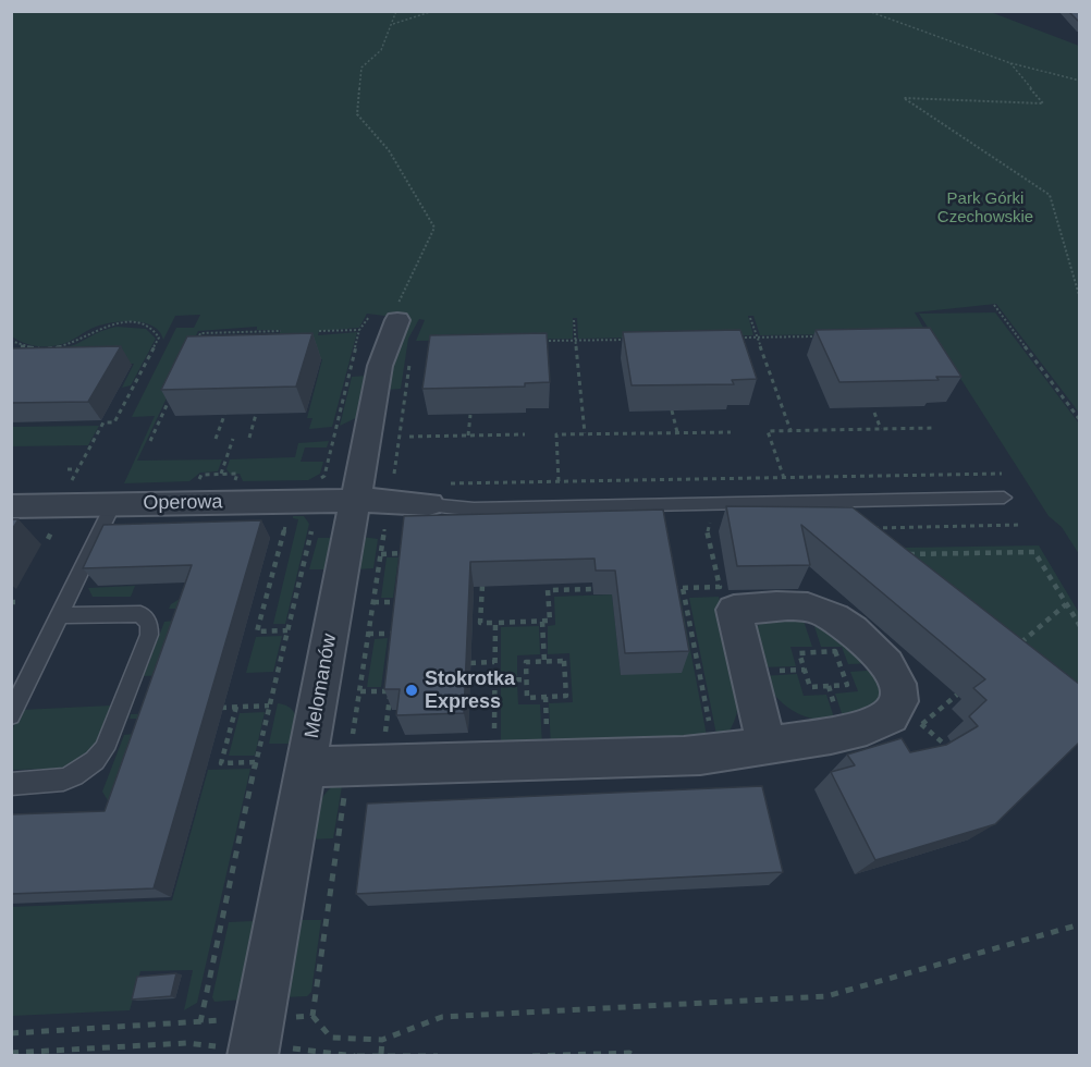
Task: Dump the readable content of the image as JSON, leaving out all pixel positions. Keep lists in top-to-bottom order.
{
  "streets": {
    "street": ["Operowa", "Melomanów"]
  },
  "crossings": [
    ["Operowa", "Melomanów"]
  ],
  "parks": ["Park Górki Czechowskie"],
  "places": ["Stokrotka Express"]
}
